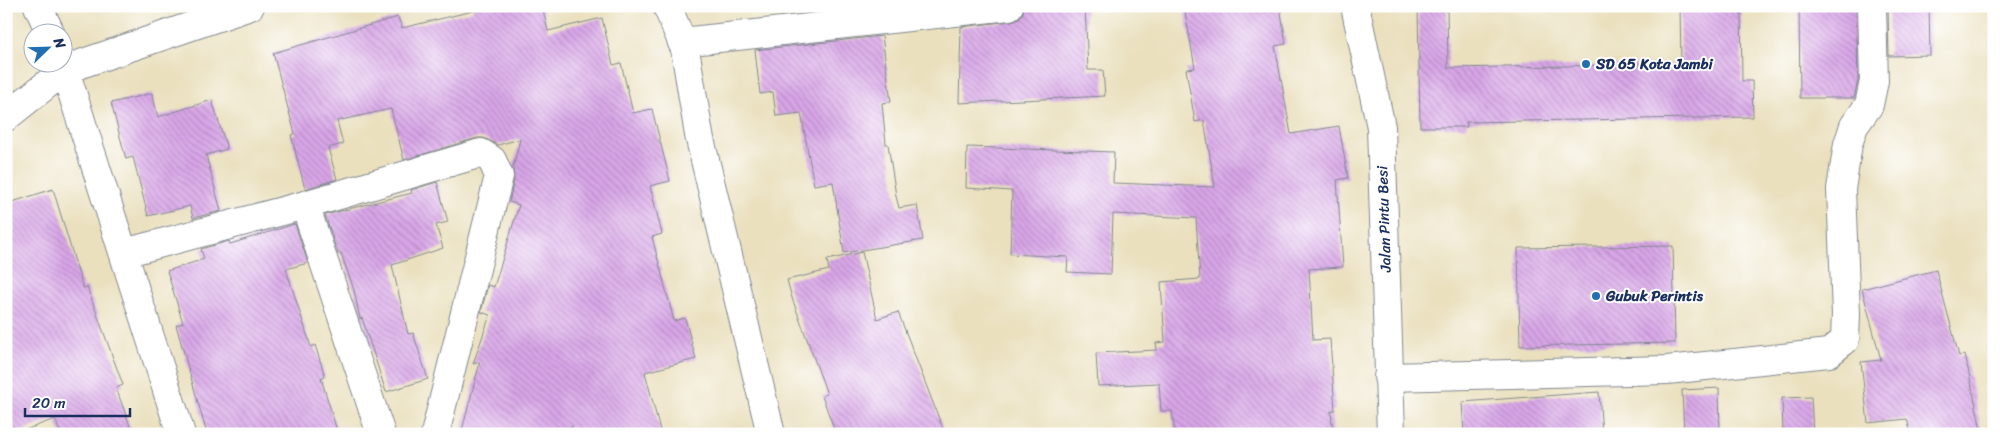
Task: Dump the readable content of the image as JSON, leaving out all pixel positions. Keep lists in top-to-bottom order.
{
  "streets": {
    "street": ["Jalan Pintu Besi"]
  },
  "places": ["SD 65 Kota Jambi", "Gubuk Perintis"],
  "scale_bar": "20 m",
  "north": "top right"
}
